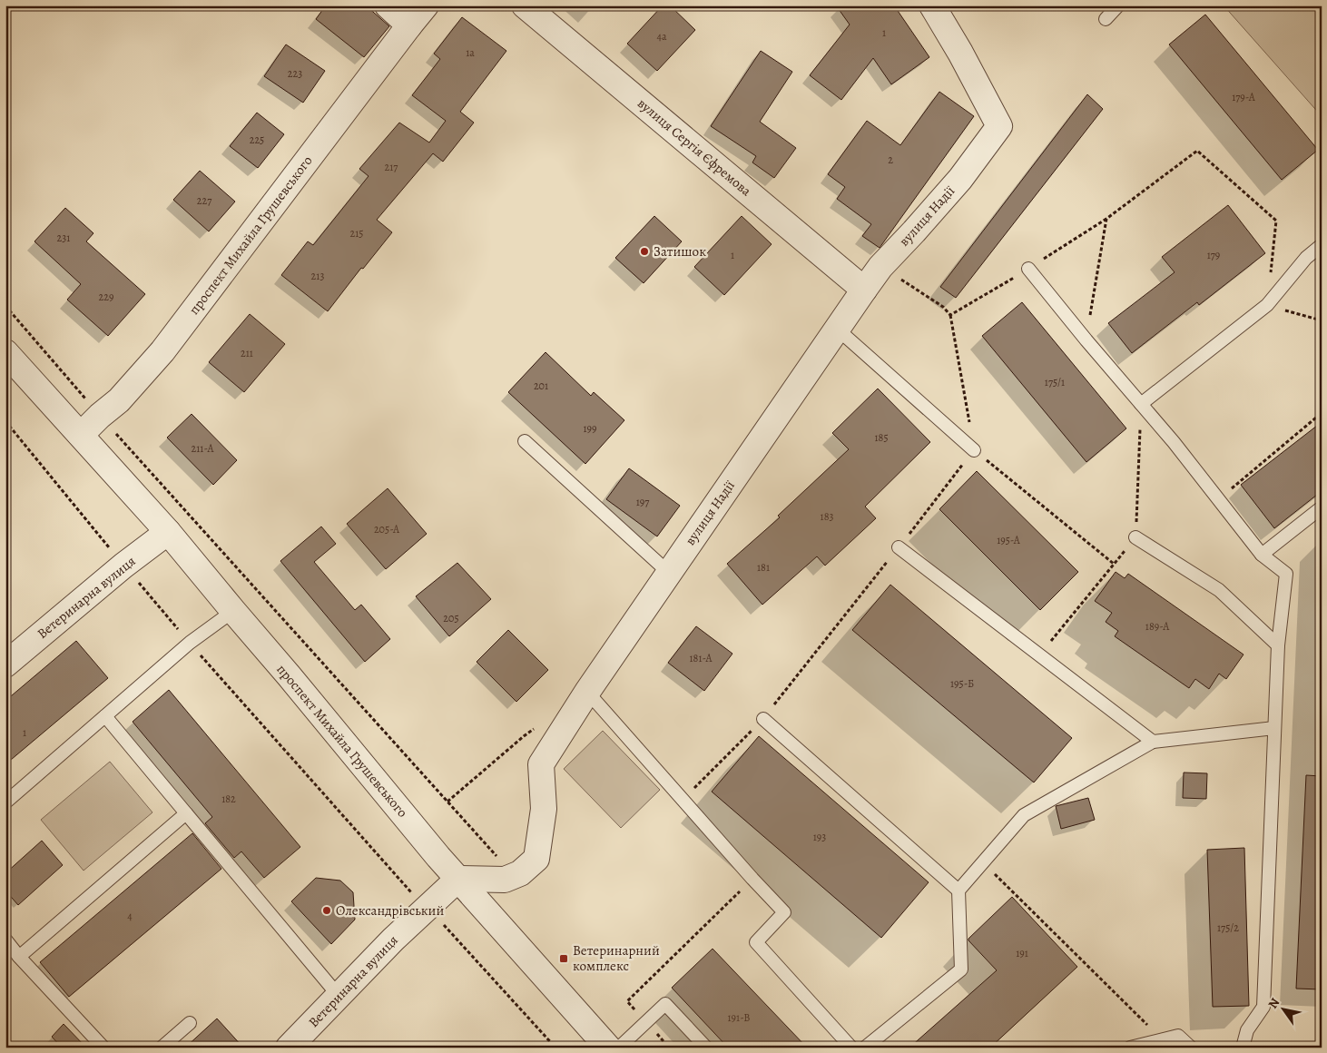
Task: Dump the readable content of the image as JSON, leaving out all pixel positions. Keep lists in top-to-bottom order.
{
  "streets": {
    "street": [
      "вулиця Сергія Єфремова",
      "вулиця Надії",
      "проспект Михайла Грушевського",
      "Ветеринарна вулиця"
    ]
  },
  "crossings": [
    ["вулиця Сергія Єфремова", "вулиця Надії"],
    ["вулиця Надії", "проспект Михайла Грушевського"],
    ["вулиця Надії", "Ветеринарна вулиця"],
    ["проспект Михайла Грушевського", "Ветеринарна вулиця"]
  ],
  "places": {
    "other": ["Затишок", "Олександрівський"],
    "transit": ["Ветеринарний комплекс"]
  },
  "house_numbers": [
    "1",
    "4а",
    "1а",
    "223",
    "179-А",
    "225",
    "2",
    "217",
    "227",
    "215",
    "231",
    "1",
    "179",
    "213",
    "229",
    "211",
    "175/1",
    "201",
    "199",
    "185",
    "211-А",
    "197",
    "183",
    "205-А",
    "195-А",
    "181",
    "205",
    "189-А",
    "181-А",
    "195-Б",
    "1",
    "182",
    "193",
    "4",
    "175/2",
    "191",
    "191-В"
  ],
  "north": "top left"
}
